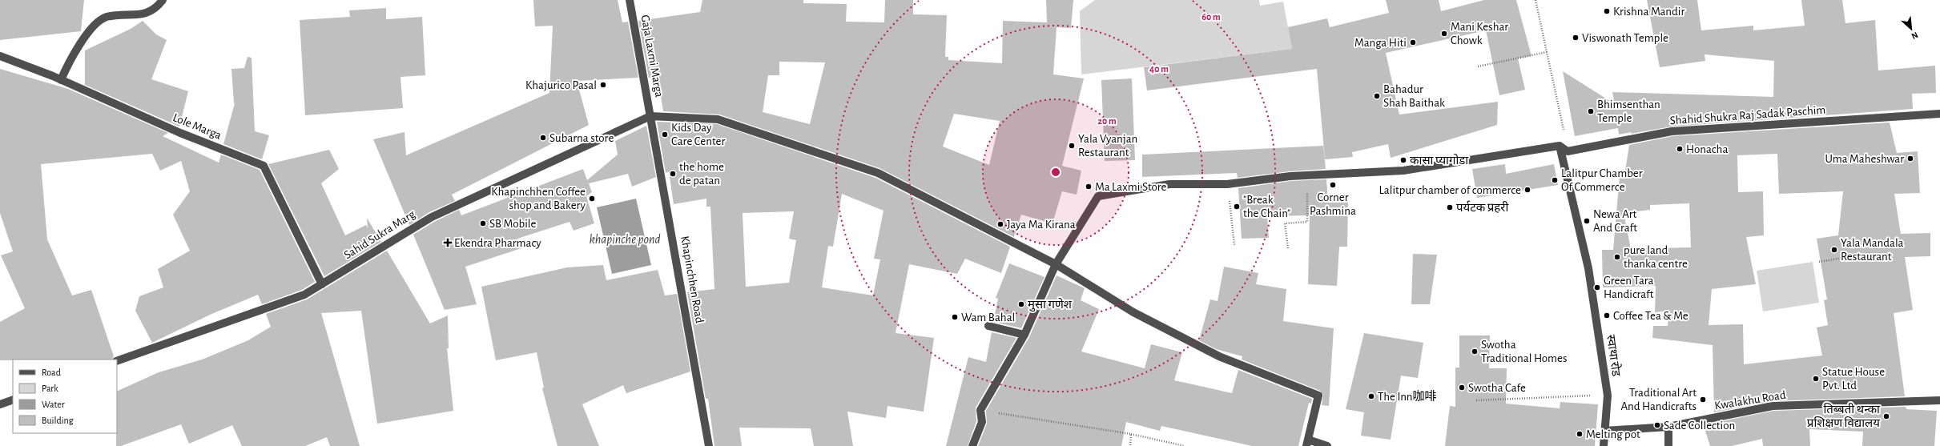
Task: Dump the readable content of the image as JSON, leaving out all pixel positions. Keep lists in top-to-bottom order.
{
  "streets": {
    "street": [
      "Gaja Laxmi Marga",
      "Shahid Shukra Raj Sadak Paschim",
      "Lole Marga",
      "Sahid Sukra Marg",
      "Khapinchhen Road",
      "स्वाथा रोड",
      "Kwalakhu Road"
    ]
  },
  "crossings": [
    ["Gaja Laxmi Marga", "Sahid Sukra Marg"],
    ["Gaja Laxmi Marga", "Khapinchhen Road"],
    ["Lole Marga", "Sahid Sukra Marg"],
    ["Sahid Sukra Marg", "Khapinchhen Road"],
    ["स्वाथा रोड", "Kwalakhu Road"]
  ],
  "water": ["khapinche pond"],
  "places": {
    "other": [
      "Krishna Mandir",
      "Mani Keshar Chowk",
      "Viswonath Temple",
      "Manga Hiti",
      "Khajurico Pasal",
      "Bahadur Shah Baithak",
      "Bhimsenthan Temple",
      "Kids Day Care Center",
      "Subarna store",
      "Yala Vyanjan Restaurant",
      "Honacha",
      "Uma Maheshwar",
      "कासा प्यागोडा",
      "the home de patan",
      "Lalitpur Chamber Of Commerce",
      "Corner Pashmina",
      "Ma Laxmi Store",
      "Lalitpur chamber of commerce",
      "Khapinchhen Coffee shop and Bakery",
      "\"Break the Chain\"",
      "पर्यटक प्रहरी",
      "Newa Art And Craft",
      "SB Mobile",
      "Jaya Ma Kirana",
      "Yala Mandala Restaurant",
      "pure land thanka centre",
      "Green Tara Handicraft",
      "मुसा गणेश",
      "Coffee Tea & Me",
      "Wam Bahal",
      "Swotha Traditional Homes",
      "Statue House Pvt. Ltd",
      "Swotha Cafe",
      "The Inn咖啡",
      "Traditional Art And Handicrafts",
      "तिब्बती थन्का प्रशिक्षण विद्यालय",
      "Sade Collection",
      "Melting pot"
    ],
    "health": ["Ekendra Pharmacy"]
  },
  "legend": [
    "Road",
    "Park",
    "Water",
    "Building"
  ],
  "north": "bottom right",
  "rings": ["60 m", "40 m", "20 m"]
}
